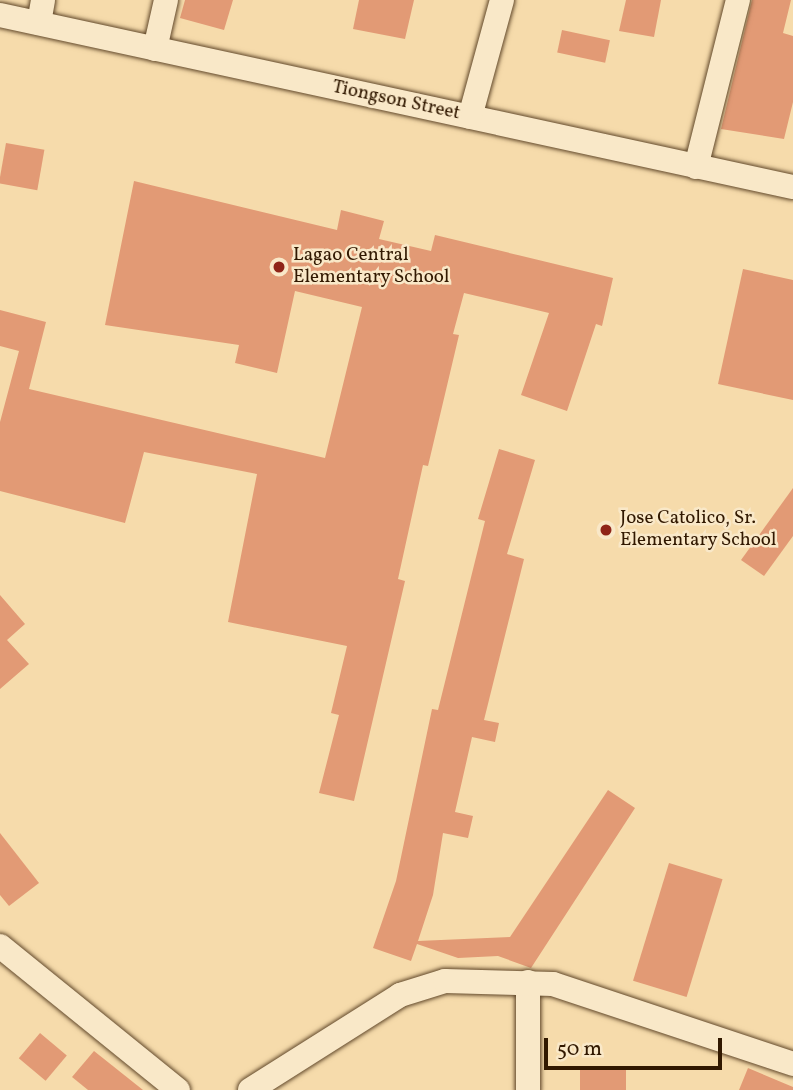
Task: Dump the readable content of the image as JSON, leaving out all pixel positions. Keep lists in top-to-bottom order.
{
  "streets": {
    "street": ["Tiongson Street"]
  },
  "places": ["Lagao Central Elementary School", "Jose Catolico, Sr. Elementary School"],
  "scale_bar": "50 m"
}
